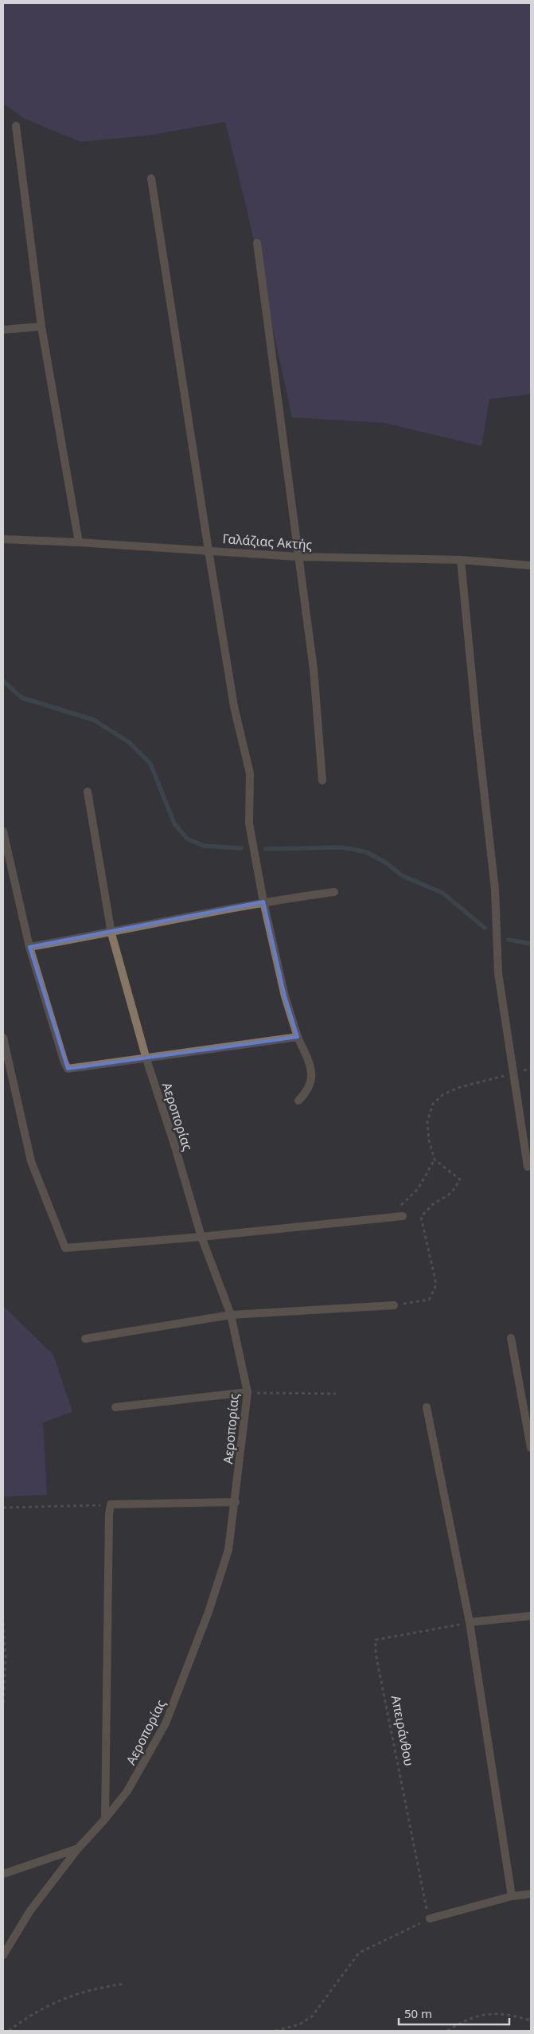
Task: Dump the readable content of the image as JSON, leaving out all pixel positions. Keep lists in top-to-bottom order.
{
  "streets": {
    "street": ["Γαλάζιας Ακτής", "Αεροπορίας"],
    "path": ["Απειράνθου"]
  },
  "scale_bar": "50 m"
}
